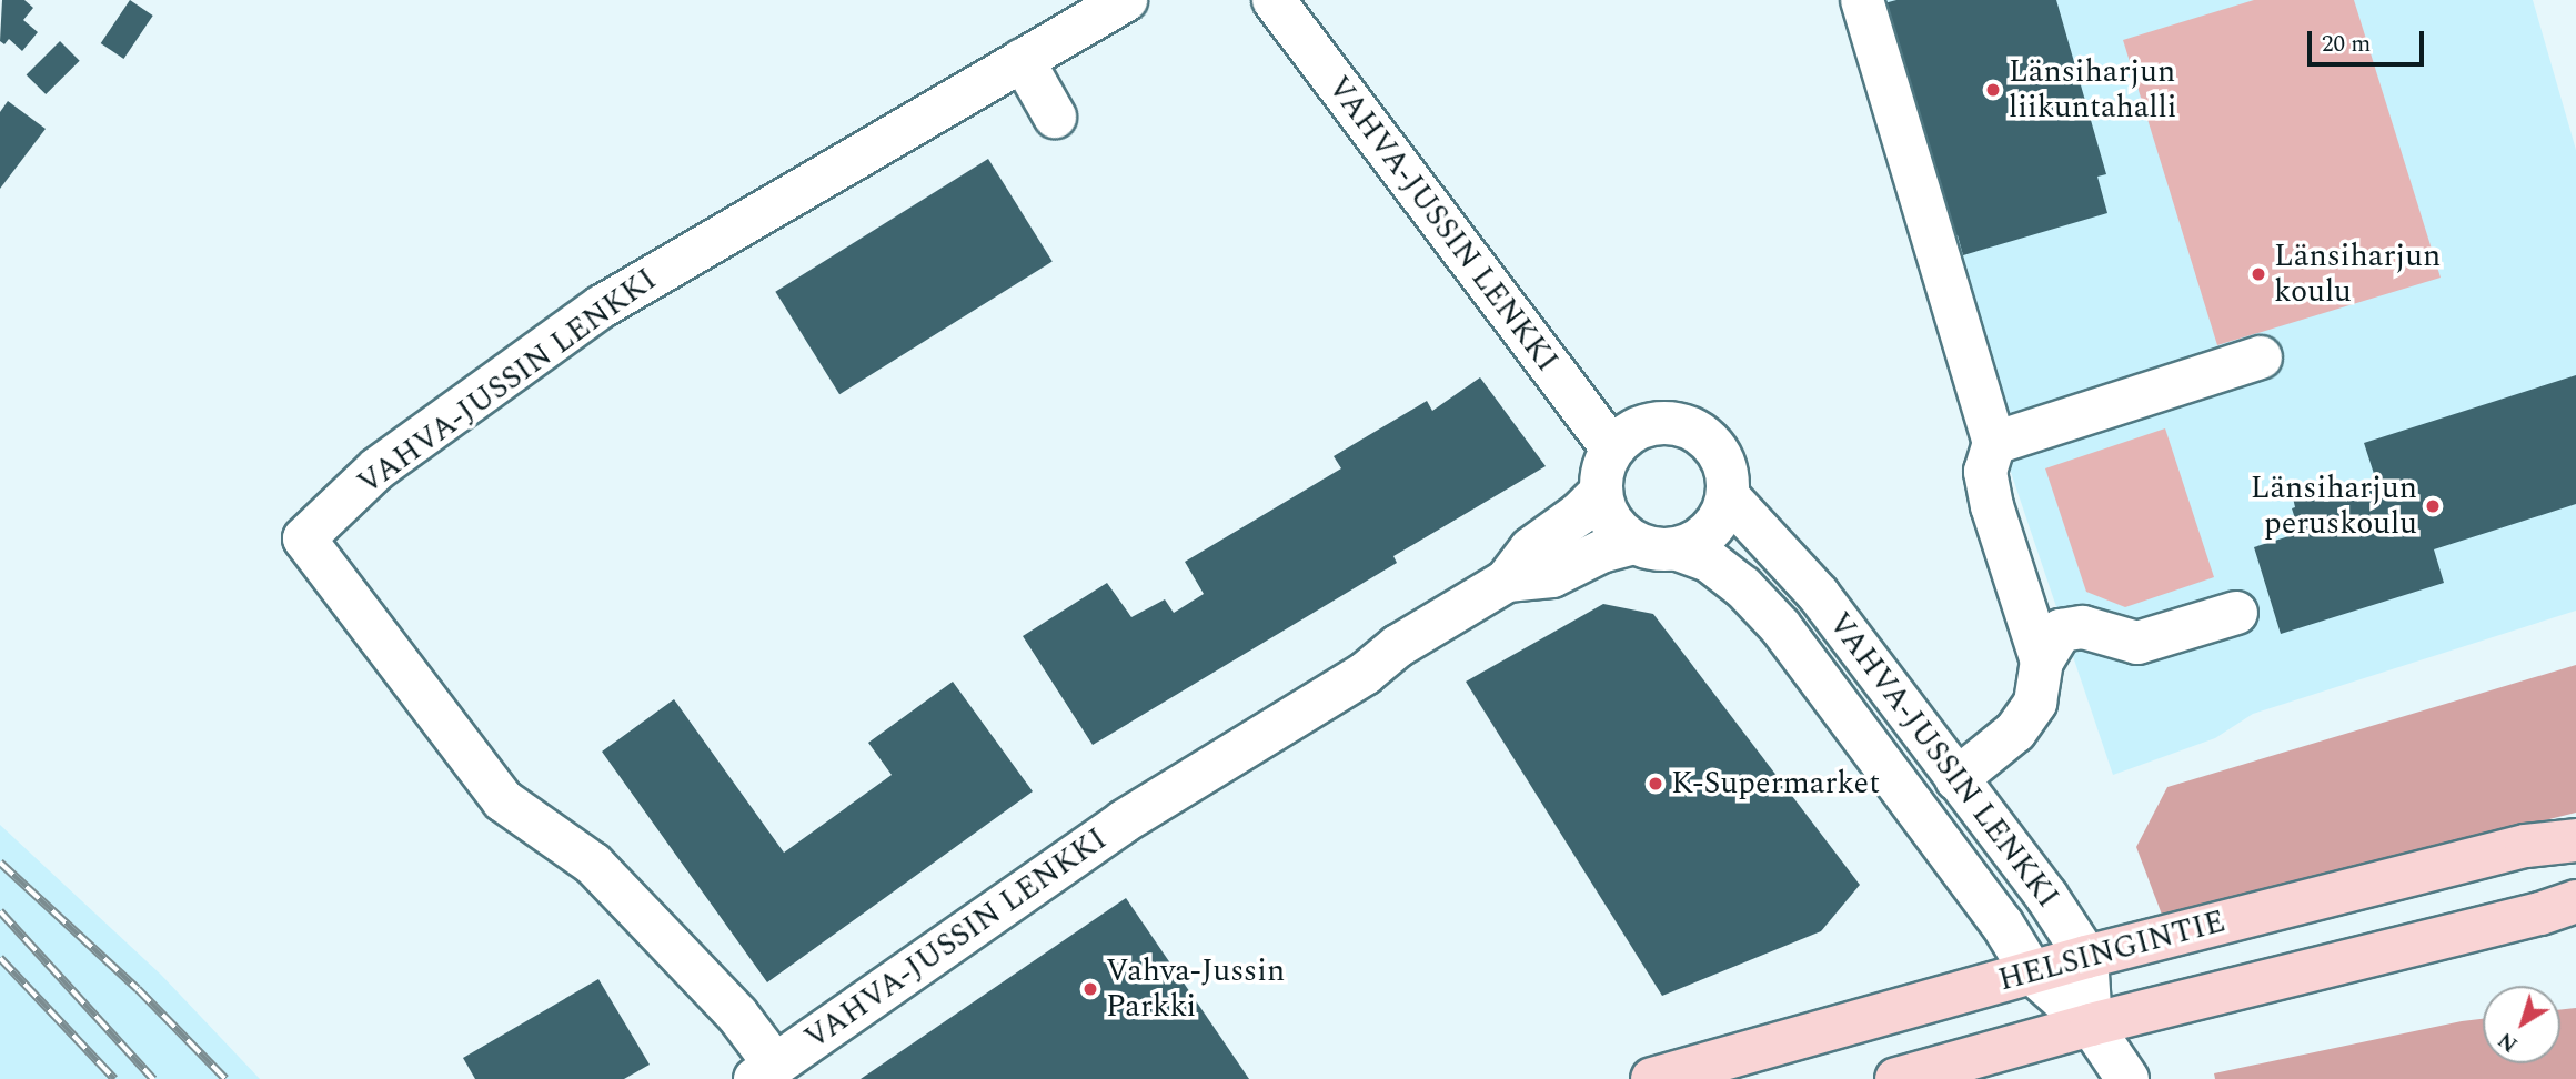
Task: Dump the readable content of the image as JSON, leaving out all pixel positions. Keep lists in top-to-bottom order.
{
  "streets": {
    "main road": ["HELSINGINTIE"],
    "street": ["VAHVA-JUSSIN LENKKI"]
  },
  "crossings": [
    ["VAHVA-JUSSIN LENKKI", "HELSINGINTIE"]
  ],
  "places": [
    "Länsiharjun liikuntahalli",
    "Länsiharjun koulu",
    "Länsiharjun peruskoulu",
    "K-Supermarket",
    "Vahva-Jussin Parkki"
  ],
  "scale_bar": "20 m",
  "north": "bottom left"
}
